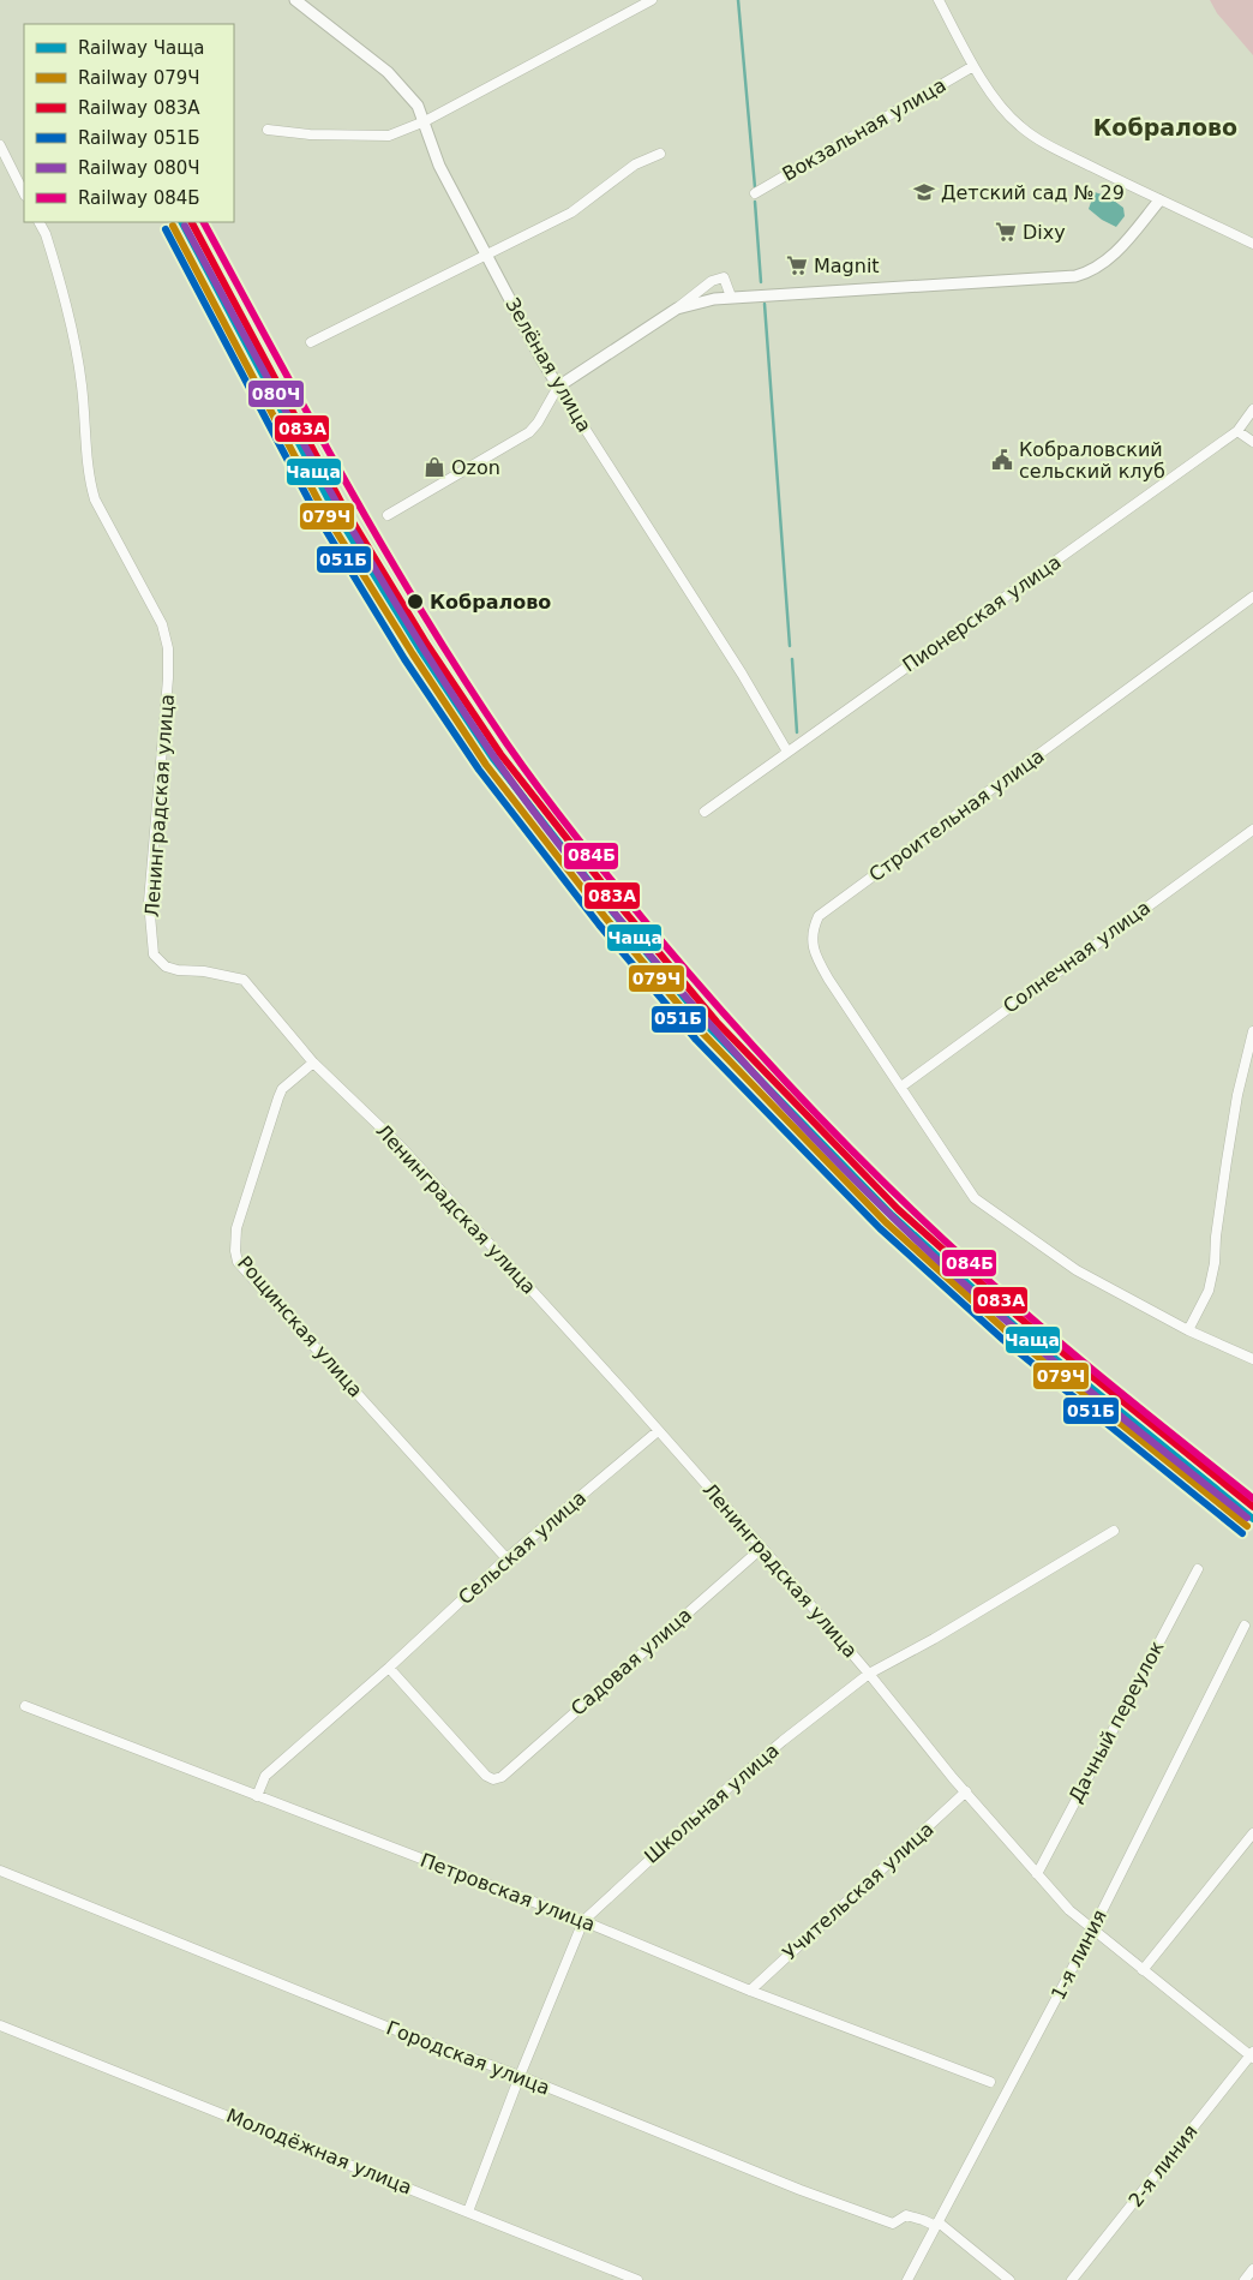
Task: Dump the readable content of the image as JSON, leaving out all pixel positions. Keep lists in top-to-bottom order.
{
  "streets": {
    "street": [
      "Вокзальная улица",
      "Зелёная улица",
      "Пионерская улица",
      "Ленинградская улица",
      "Строительная улица",
      "Солнечная улица",
      "Рощинская улица",
      "Сельская улица",
      "Садовая улица",
      "Дачный переулок",
      "Школьная улица",
      "Учительская улица",
      "Петровская улица",
      "1-я линия",
      "Городская улица",
      "Молодёжная улица",
      "2-я линия"
    ]
  },
  "crossings": [
    ["Зелёная улица", "Пионерская улица"],
    ["Ленинградская улица", "Рощинская улица"],
    ["Ленинградская улица", "Сельская улица"],
    ["Ленинградская улица", "Садовая улица"],
    ["Ленинградская улица", "Дачный переулок"],
    ["Ленинградская улица", "Школьная улица"],
    ["Ленинградская улица", "Учительская улица"],
    ["Ленинградская улица", "1-я линия"],
    ["Ленинградская улица", "2-я линия"],
    ["Строительная улица", "Солнечная улица"],
    ["Рощинская улица", "Сельская улица"],
    ["Сельская улица", "Садовая улица"],
    ["Сельская улица", "Петровская улица"],
    ["Школьная улица", "Петровская улица"],
    ["Школьная улица", "Городская улица"],
    ["Школьная улица", "Молодёжная улица"],
    ["Учительская улица", "Петровская улица"],
    ["1-я линия", "Городская улица"]
  ],
  "districts": ["Кобралово"],
  "places": {
    "school or university": ["Детский сад № 29"],
    "supermarket": ["Dixy", "Magnit"],
    "public building": ["Кобраловский сельский клуб"],
    "shop": ["Ozon"],
    "other": ["Кобралово"]
  },
  "lines": [
    "rail line Чаща",
    "rail line 083А",
    "rail line 084Б",
    "rail line 079Ч",
    "rail line 080Ч",
    "rail line 051Б"
  ],
  "legend": [
    "Railway Чаща",
    "Railway 079Ч",
    "Railway 083А",
    "Railway 051Б",
    "Railway 080Ч",
    "Railway 084Б"
  ]
}
